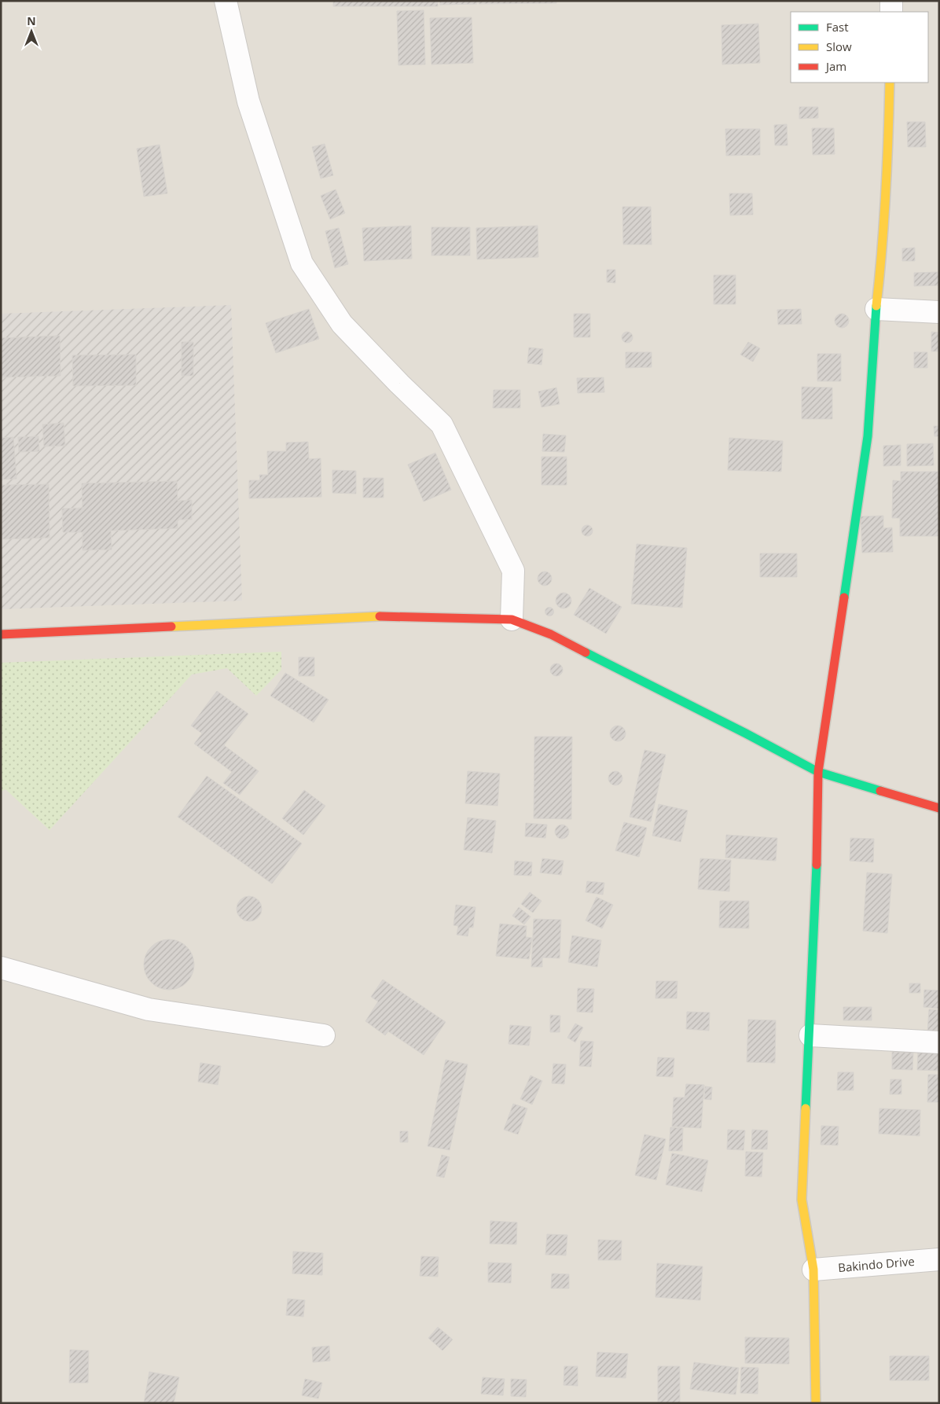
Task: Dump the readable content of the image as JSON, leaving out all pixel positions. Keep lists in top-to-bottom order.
{
  "streets": {
    "street": ["Bakindo Drive"]
  },
  "legend": ["Fast", "Slow", "Jam"],
  "north": "top"
}
